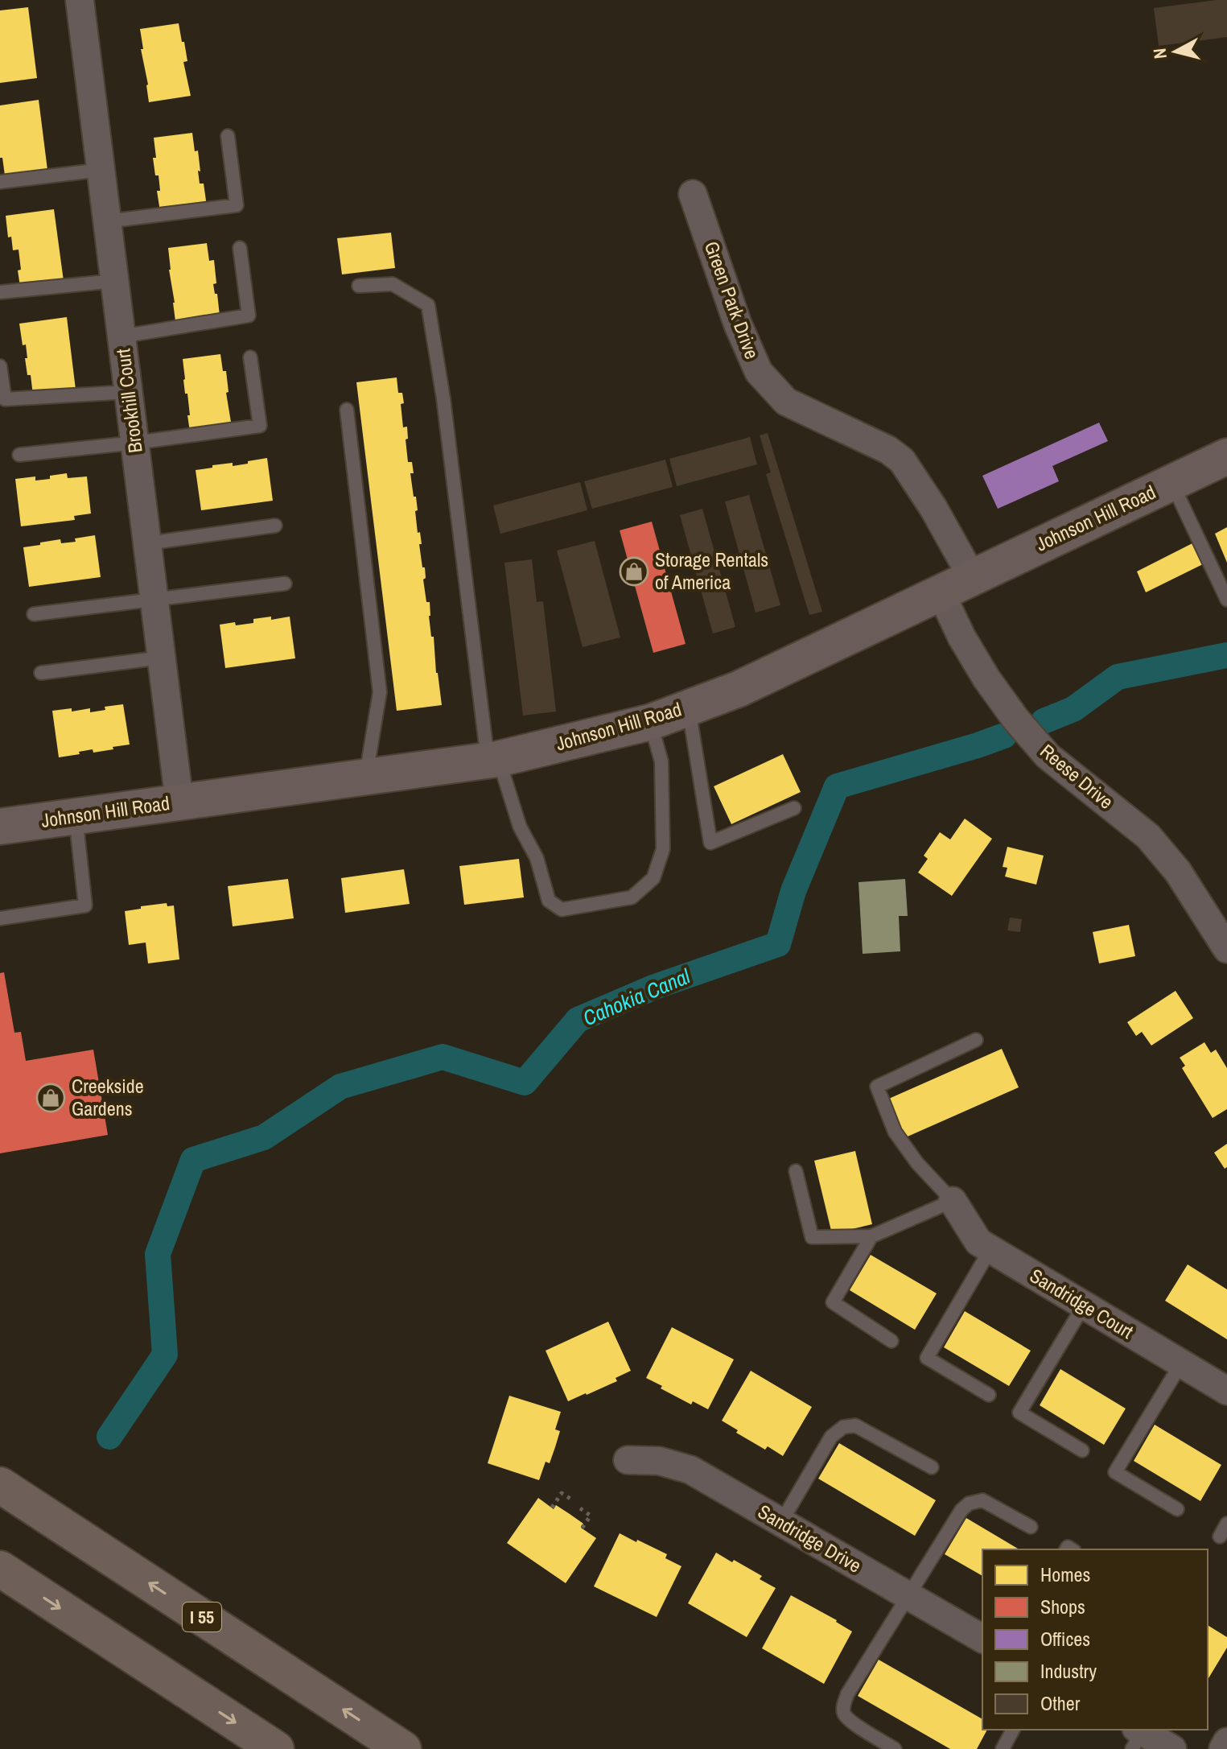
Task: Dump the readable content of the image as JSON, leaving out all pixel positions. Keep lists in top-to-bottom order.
{
  "streets": {
    "highway": ["I 55"],
    "street": [
      "Green Park Drive",
      "Brookhill Court",
      "Johnson Hill Road",
      "Reese Drive",
      "Sandridge Court",
      "Sandridge Drive"
    ]
  },
  "crossings": [
    ["Green Park Drive", "Johnson Hill Road"],
    ["Brookhill Court", "Johnson Hill Road"],
    ["Johnson Hill Road", "Reese Drive"]
  ],
  "water": ["Cahokia Canal"],
  "places": {
    "shop": ["Storage Rentals of America", "Creekside Gardens"]
  },
  "legend": [
    "Homes",
    "Shops",
    "Offices",
    "Industry",
    "Other"
  ],
  "north": "left"
}
